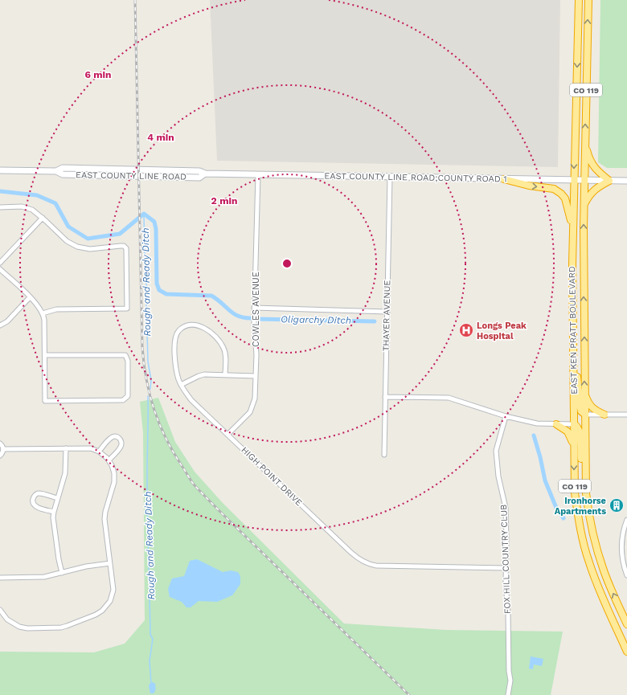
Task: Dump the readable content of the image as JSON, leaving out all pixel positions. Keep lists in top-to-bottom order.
{
  "streets": {
    "highway": ["CO 119", "EAST KEN PRATT BOULEVARD"],
    "main road": ["EAST COUNTY LINE ROAD;COUNTY ROAD 1"],
    "street": [
      "COWLES AVENUE",
      "THAYER AVENUE",
      "HIGH POINT DRIVE",
      "FOX HILL COUNTRY CLUB"
    ]
  },
  "crossings": [
    ["EAST COUNTY LINE ROAD;COUNTY ROAD 1", "COWLES AVENUE"],
    ["EAST COUNTY LINE ROAD;COUNTY ROAD 1", "THAYER AVENUE"],
    ["EAST COUNTY LINE ROAD;COUNTY ROAD 1", "EAST KEN PRATT BOULEVARD"],
    ["COWLES AVENUE", "HIGH POINT DRIVE"],
    ["HIGH POINT DRIVE", "FOX HILL COUNTRY CLUB"]
  ],
  "water": ["Rough and Ready Ditch", "Oligarchy Ditch"],
  "places": {
    "hospital": ["Longs Peak Hospital"],
    "building": ["Ironhorse Apartments"]
  },
  "rings": ["6 min", "4 min", "2 min"]
}
